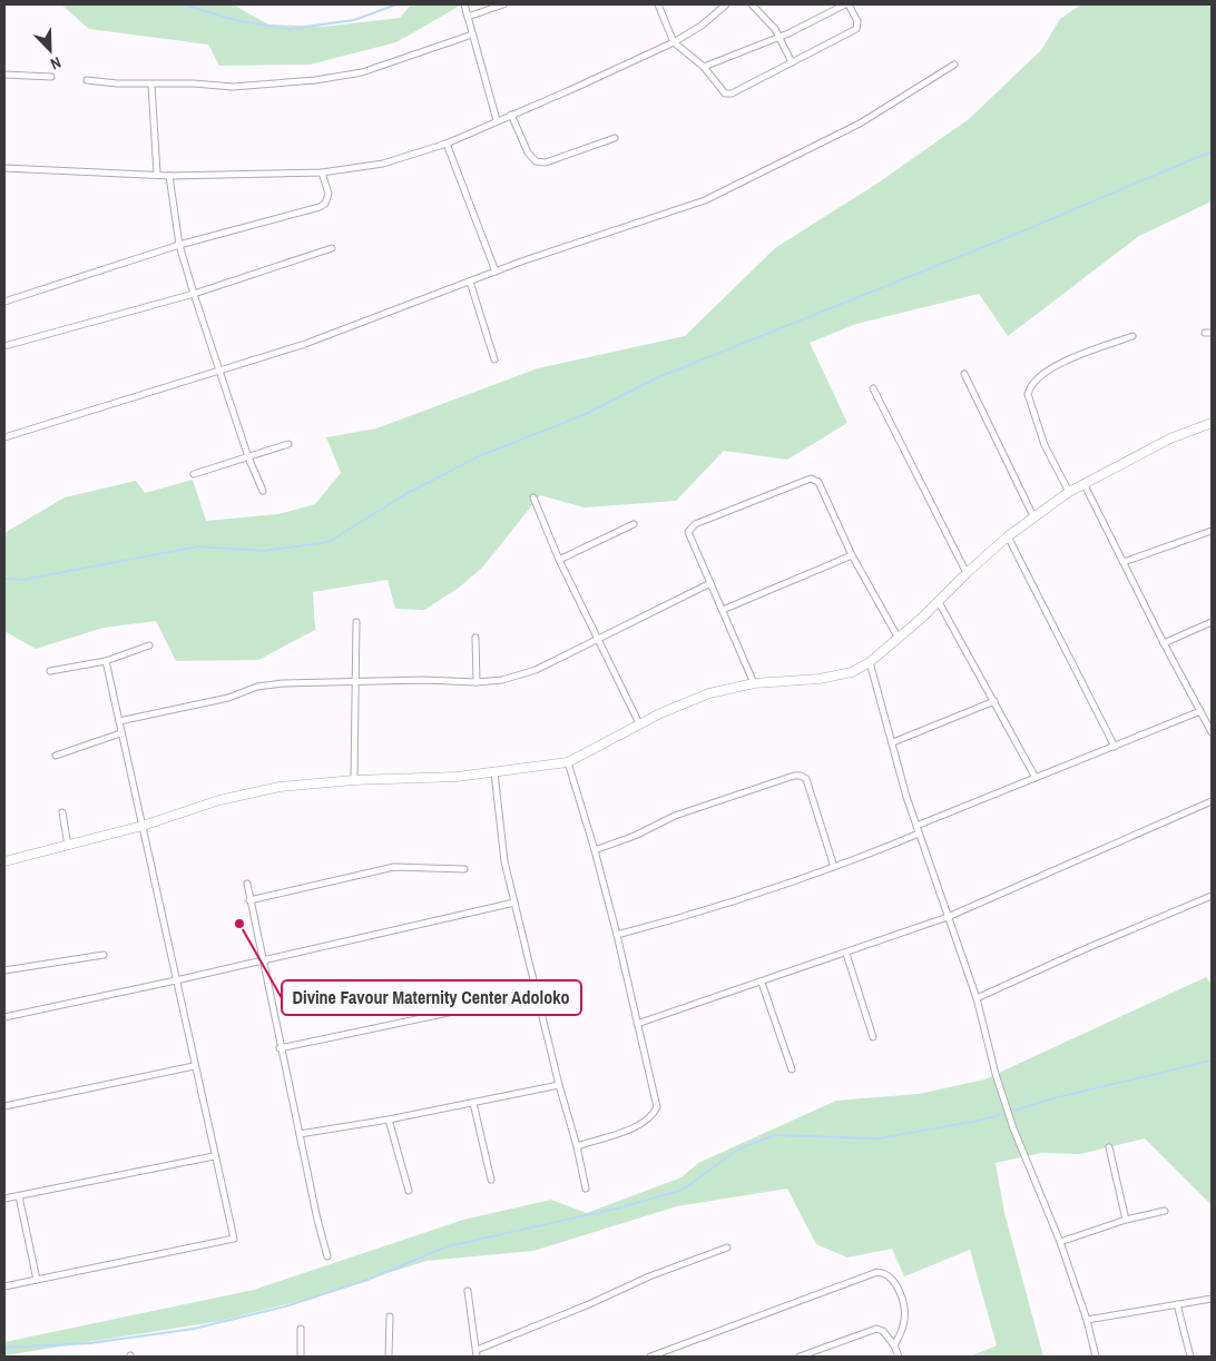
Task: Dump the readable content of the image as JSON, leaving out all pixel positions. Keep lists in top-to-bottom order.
{
  "places": ["Divine Favour Maternity Center Adoloko"],
  "north": "bottom right"
}
